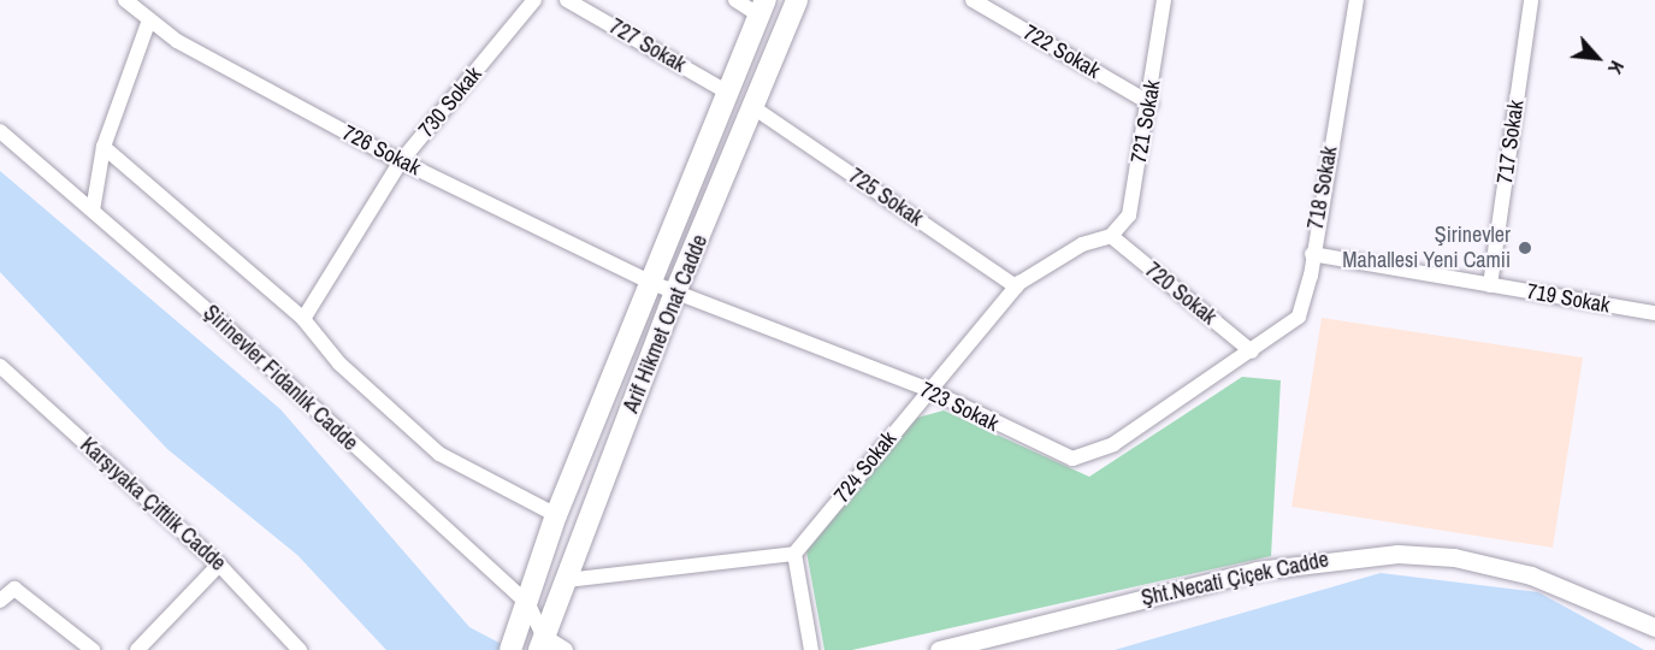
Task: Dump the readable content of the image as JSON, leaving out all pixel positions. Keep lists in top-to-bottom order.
{
  "streets": {
    "main road": ["Arif Hikmet Onat Cadde"],
    "street": [
      "727 Sokak",
      "722 Sokak",
      "730 Sokak",
      "721 Sokak",
      "717 Sokak",
      "726 Sokak",
      "718 Sokak",
      "725 Sokak",
      "720 Sokak",
      "719 Sokak",
      "Şirinevler Fidanlık Cadde",
      "723 Sokak",
      "724 Sokak",
      "Karşıyaka Çiftlik Cadde",
      "Şht.Necati Çiçek Cadde"
    ]
  },
  "crossings": [
    ["727 Sokak", "Arif Hikmet Onat Cadde"],
    ["722 Sokak", "721 Sokak"],
    ["730 Sokak", "726 Sokak"],
    ["721 Sokak", "720 Sokak"],
    ["721 Sokak", "724 Sokak"],
    ["717 Sokak", "719 Sokak"],
    ["726 Sokak", "Arif Hikmet Onat Cadde"],
    ["726 Sokak", "723 Sokak"],
    ["718 Sokak", "720 Sokak"],
    ["718 Sokak", "719 Sokak"],
    ["718 Sokak", "723 Sokak"],
    ["725 Sokak", "Arif Hikmet Onat Cadde"],
    ["725 Sokak", "724 Sokak"],
    ["720 Sokak", "723 Sokak"],
    ["720 Sokak", "724 Sokak"],
    ["Arif Hikmet Onat Cadde", "Şirinevler Fidanlık Cadde"],
    ["Arif Hikmet Onat Cadde", "723 Sokak"],
    ["723 Sokak", "724 Sokak"]
  ],
  "places": ["Şirinevler Mahallesi Yeni Camii"],
  "north": "bottom right"
}
